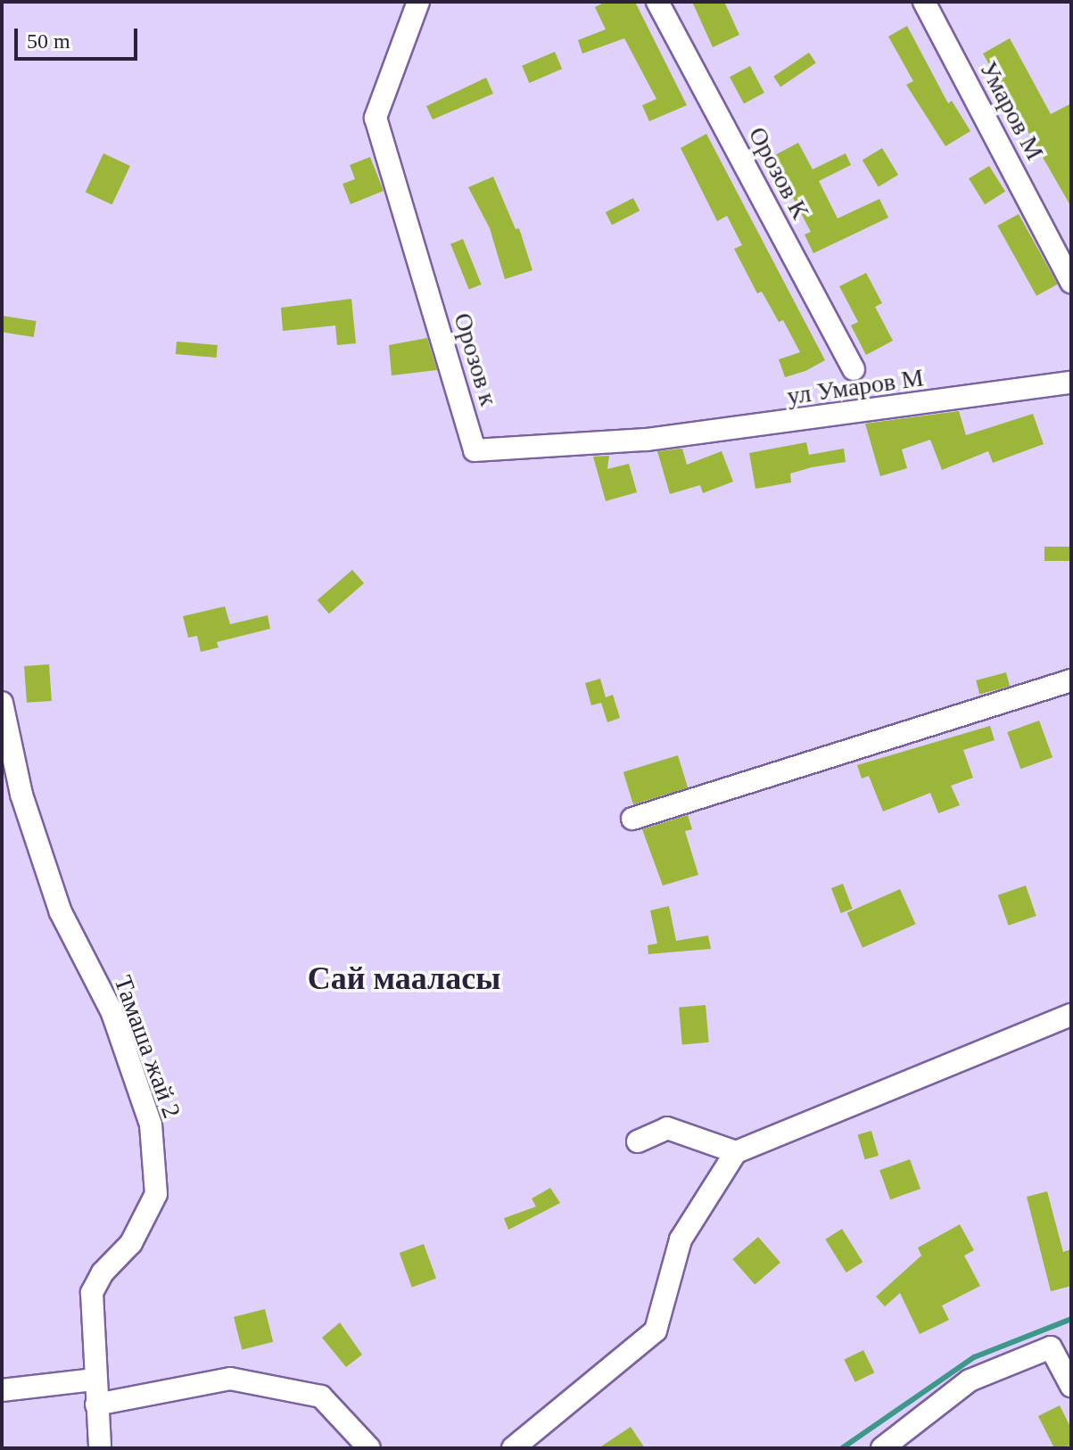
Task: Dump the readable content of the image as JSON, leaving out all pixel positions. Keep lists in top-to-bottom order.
{
  "streets": {
    "street": [
      "Умаров М",
      "Орозов К",
      "Орозов к",
      "ул Умаров М",
      "Тамаша жай 2"
    ]
  },
  "crossings": [
    ["Орозов к", "ул Умаров М"]
  ],
  "districts": ["Сай мааласы"],
  "scale_bar": "50 m"
}
